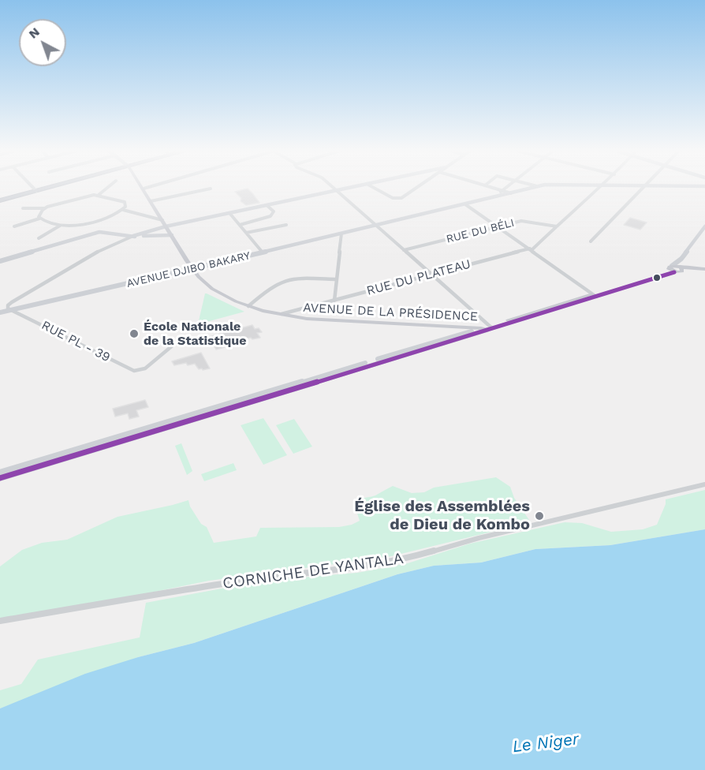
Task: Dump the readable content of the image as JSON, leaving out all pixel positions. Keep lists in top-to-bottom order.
{
  "streets": {
    "main road": ["AVENUE DE LA PRÉSIDENCE"],
    "street": [
      "RUE DU BÉLI",
      "AVENUE DJIBO BAKARY",
      "RUE DU PLATEAU",
      "RUE PL - 39",
      "CORNICHE DE YANTALA"
    ]
  },
  "crossings": [
    ["RUE DU BÉLI", "RUE DU PLATEAU"],
    ["AVENUE DJIBO BAKARY", "AVENUE DE LA PRÉSIDENCE"],
    ["AVENUE DJIBO BAKARY", "RUE PL - 39"],
    ["RUE DU PLATEAU", "AVENUE DE LA PRÉSIDENCE"]
  ],
  "water": ["Le Niger"],
  "places": ["École Nationale de la Statistique", "Église des Assemblées de Dieu de Kombo"],
  "north": "top left"
}
